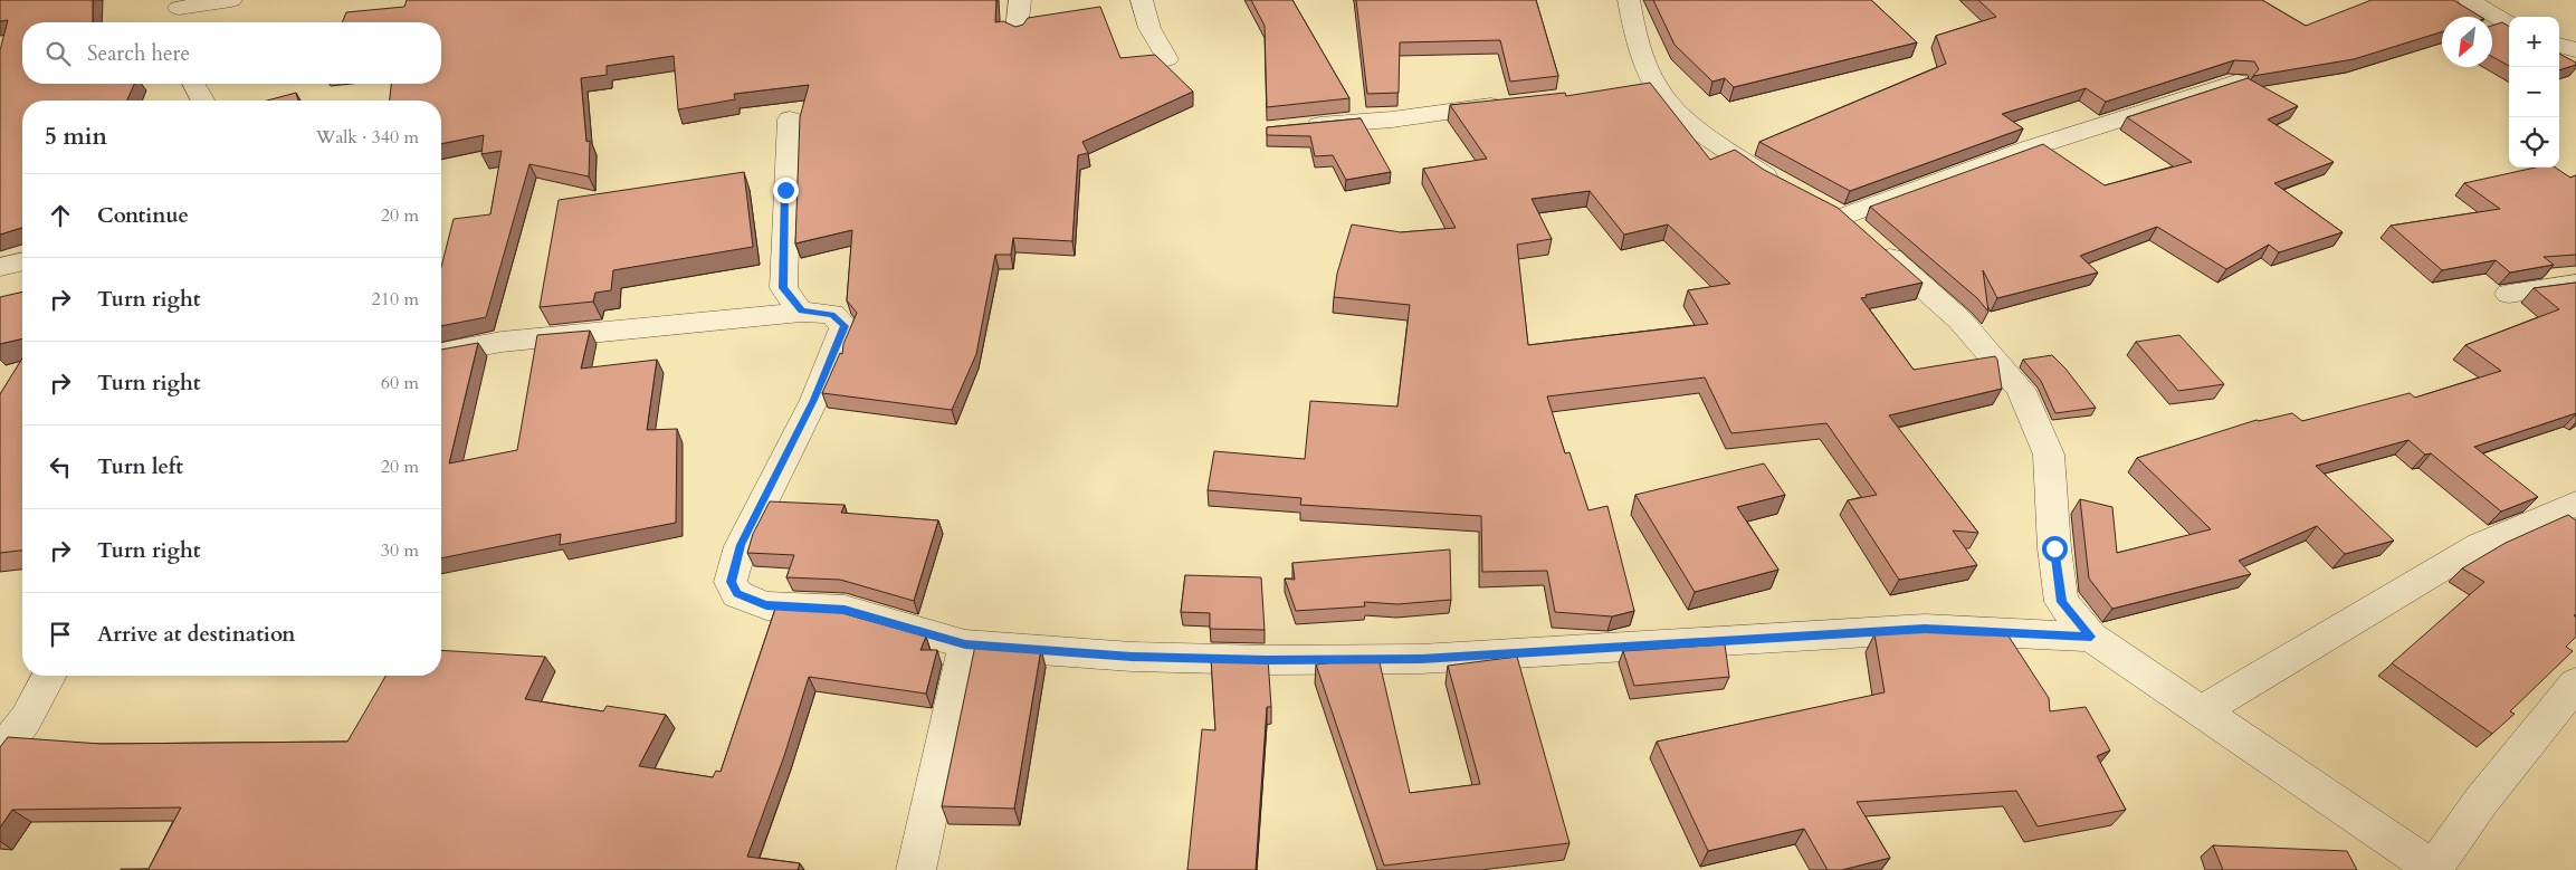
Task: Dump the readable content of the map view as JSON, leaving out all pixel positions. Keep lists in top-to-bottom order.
{
  "north": "bottom left",
  "page": {
    "map_buttons": ["+", "−"],
    "search": "Search here",
    "heading": ["5 min", "Walk · 340 m"],
    "list": [
      ["Continue", "20 m"],
      ["Turn right", "210 m"],
      ["Turn right", "60 m"],
      ["Turn left", "20 m"],
      ["Turn right", "30 m"],
      "Arrive at destination"
    ]
  }
}
